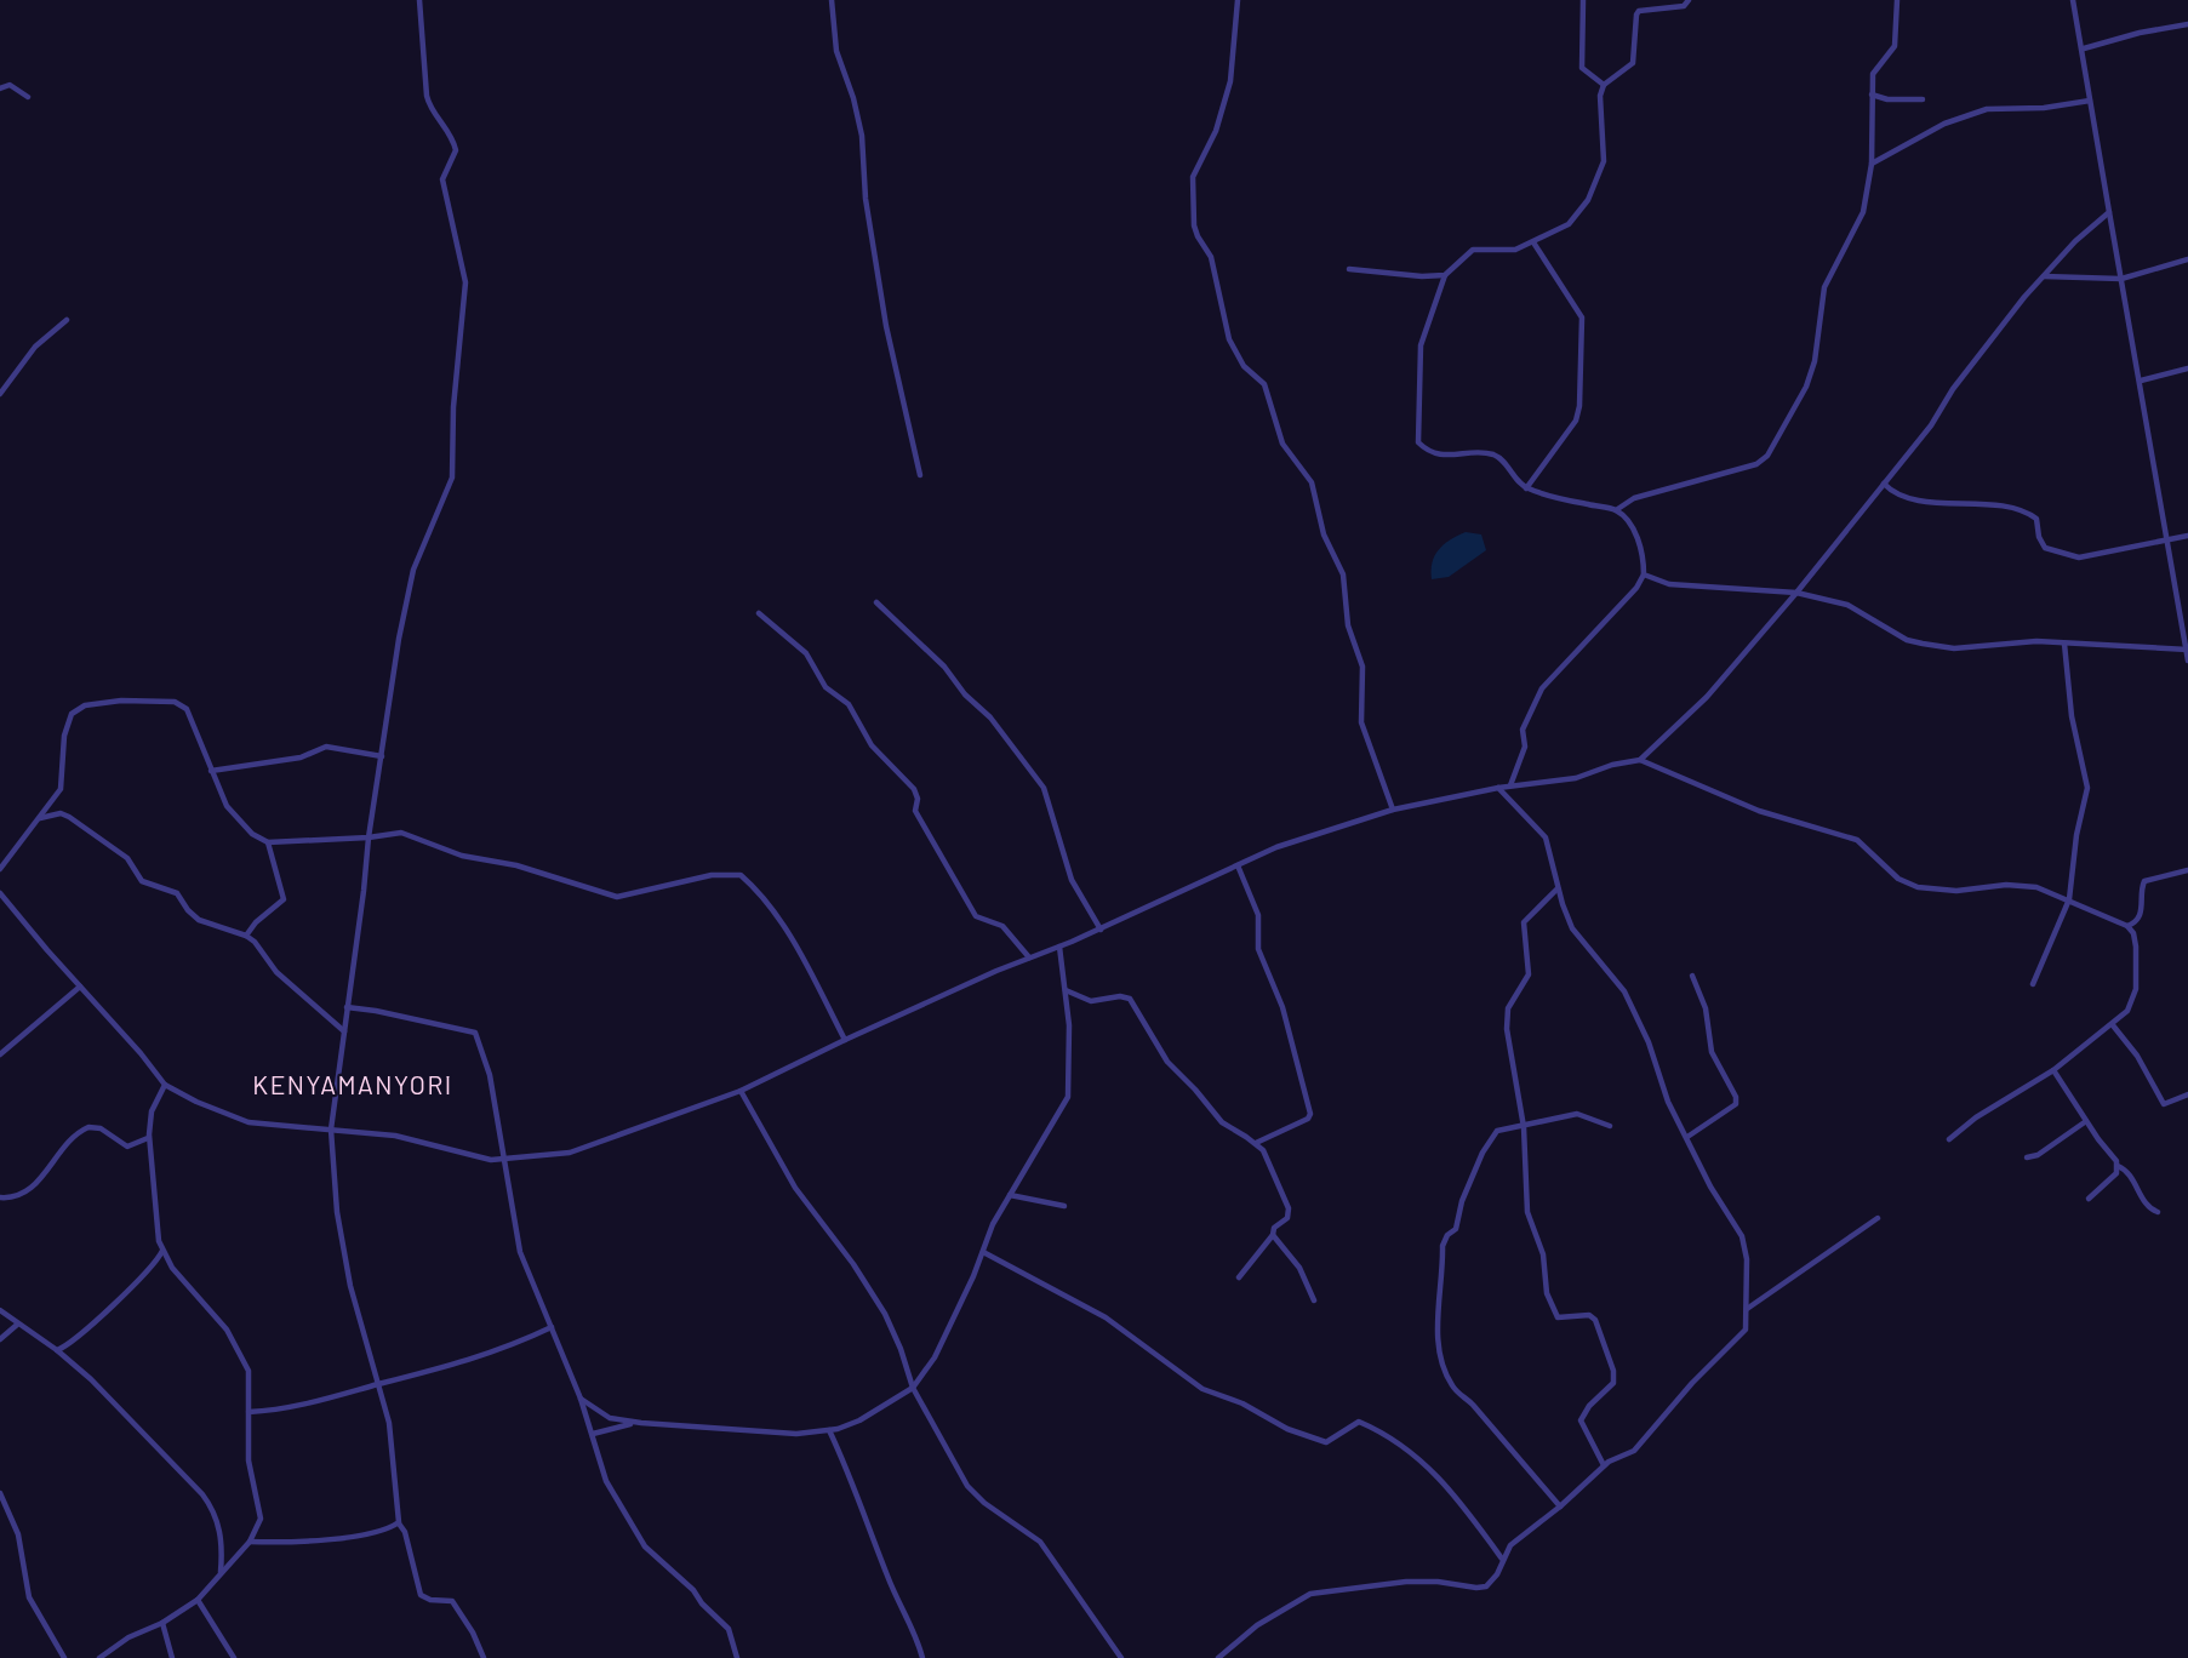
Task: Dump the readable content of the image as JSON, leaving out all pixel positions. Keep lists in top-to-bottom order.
{
  "districts": ["KENYAMANYORI"]
}
